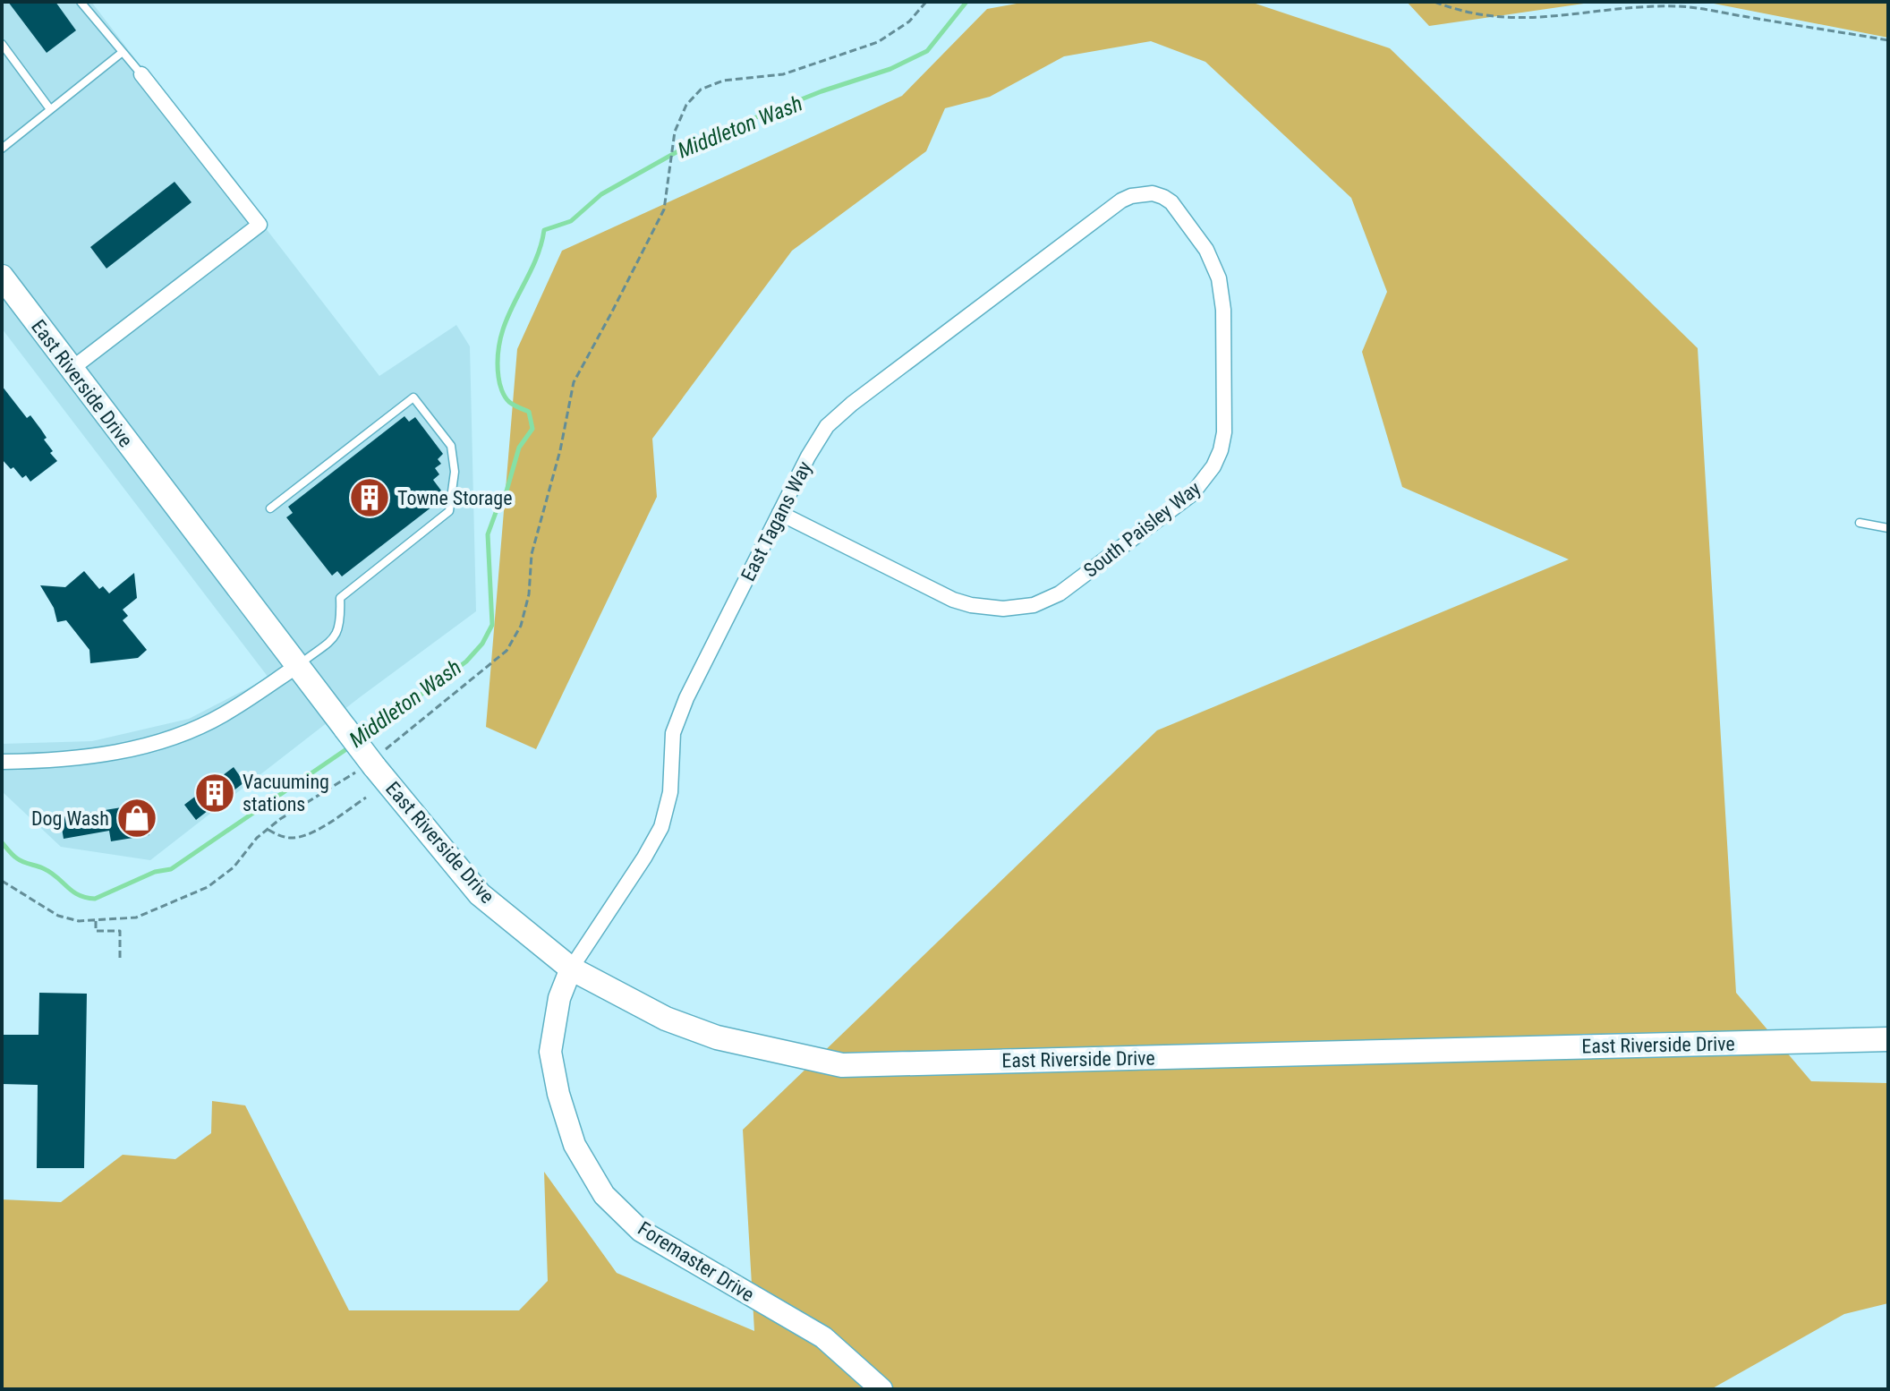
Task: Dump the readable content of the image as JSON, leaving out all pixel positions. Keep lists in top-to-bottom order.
{
  "streets": {
    "main road": ["East Riverside Drive", "Foremaster Drive"],
    "street": ["East Tagans Way", "South Paisley Way"]
  },
  "crossings": [
    ["East Riverside Drive", "East Tagans Way"],
    ["East Riverside Drive", "Foremaster Drive"],
    ["East Tagans Way", "South Paisley Way"],
    ["East Tagans Way", "Foremaster Drive"]
  ],
  "water": ["Middleton Wash"],
  "places": {
    "building": ["Towne Storage", "Vacuuming stations"],
    "shop": ["Dog Wash"]
  }
}
